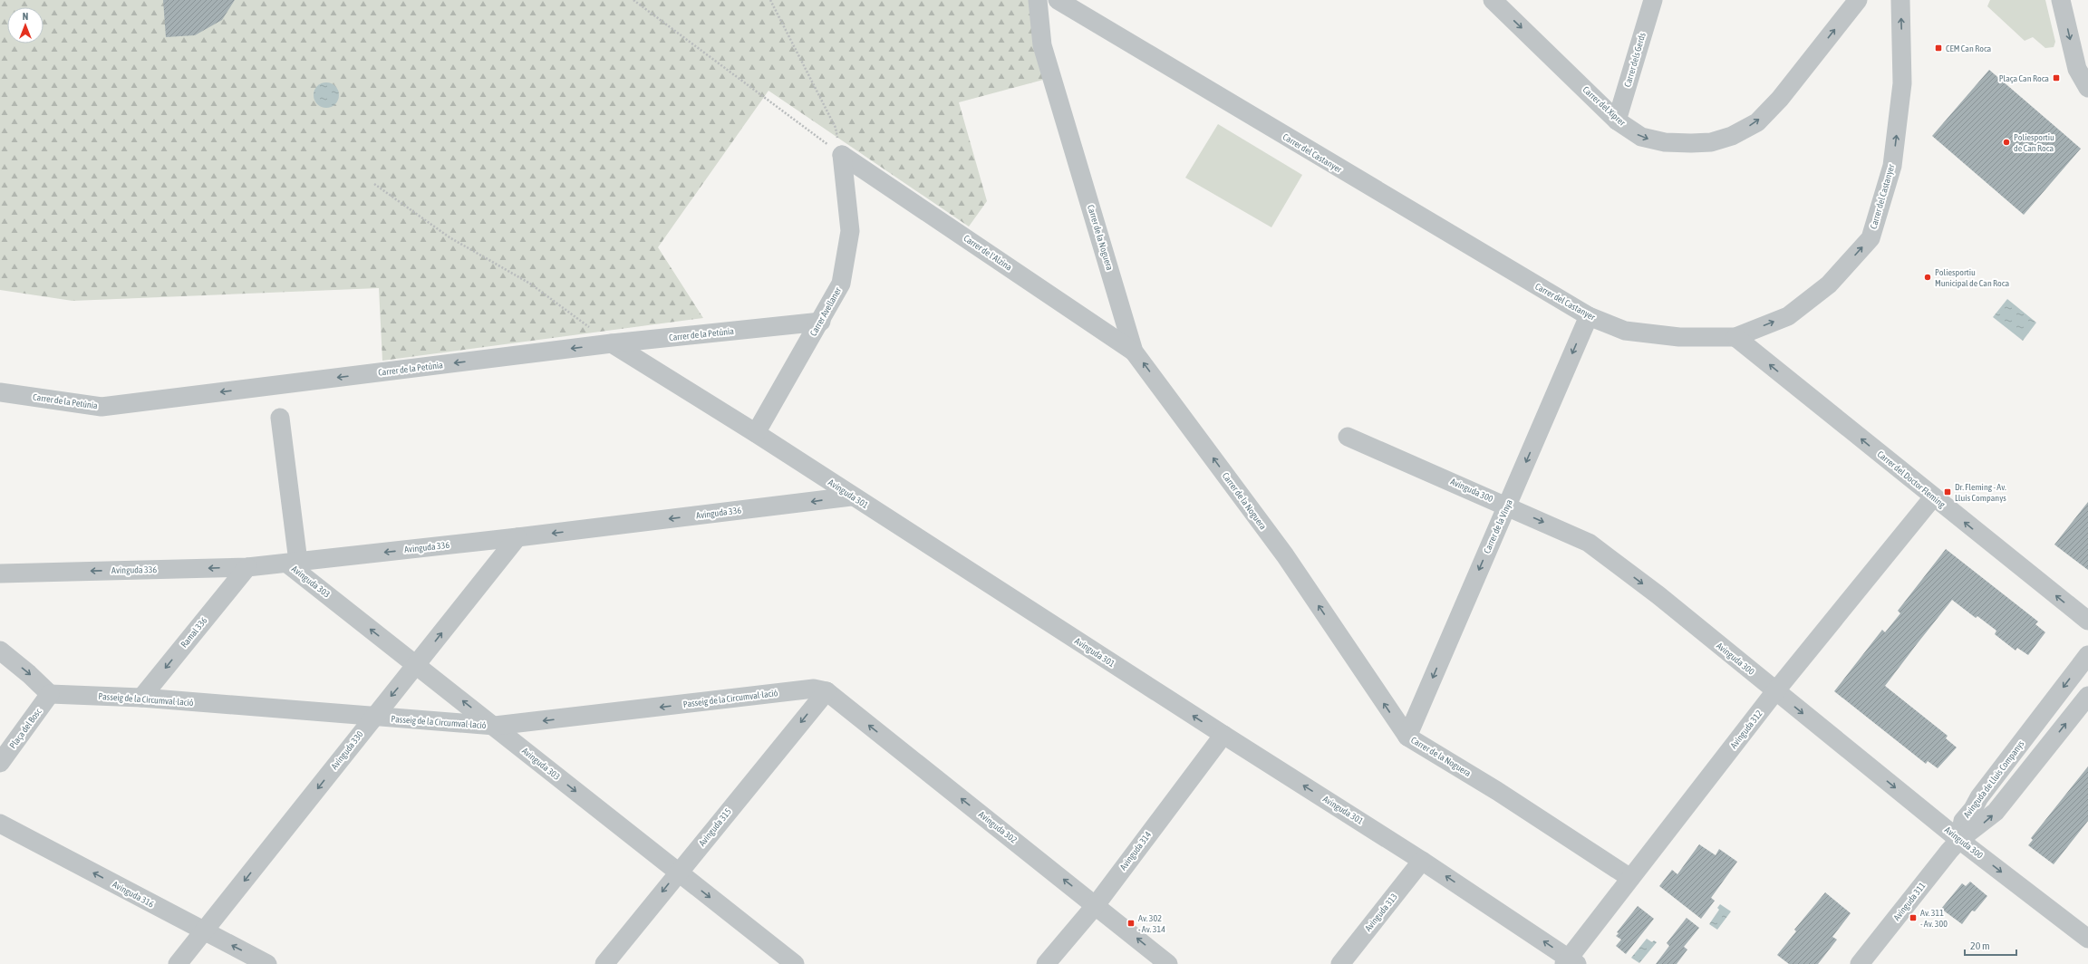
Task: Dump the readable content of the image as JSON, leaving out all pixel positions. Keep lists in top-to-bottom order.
{
  "streets": {
    "street": [
      "Carrer dels Gerds",
      "Carrer del Xiprer",
      "Carrer del Castanyer",
      "Carrer de la Noguera",
      "Carrer de l'Alzina",
      "Carrer Avellaner",
      "Carrer de la Petúnia",
      "Carrer del Doctor Fleming",
      "Avinguda 300",
      "Avinguda 301",
      "Avinguda 336",
      "Carrer de la Vinya",
      "Avinguda 303",
      "Ramal 336",
      "Passeig de la Circumval·lació",
      "Plaça del Bosc",
      "Avinguda 312",
      "Avinguda 330",
      "Avinguda de Lluis Companys",
      "Avinguda 315",
      "Avinguda 302",
      "Avinguda 314",
      "Avinguda 316",
      "Avinguda 311",
      "Avinguda 313"
    ]
  },
  "crossings": [
    ["Carrer dels Gerds", "Carrer del Xiprer"],
    ["Carrer del Castanyer", "Carrer del Doctor Fleming"],
    ["Carrer del Castanyer", "Carrer de la Vinya"],
    ["Carrer de la Noguera", "Carrer de l'Alzina"],
    ["Carrer de la Noguera", "Carrer de la Vinya"],
    ["Carrer de la Noguera", "Avinguda 312"],
    ["Carrer de l'Alzina", "Carrer Avellaner"],
    ["Carrer Avellaner", "Carrer de la Petúnia"],
    ["Carrer Avellaner", "Avinguda 301"],
    ["Carrer de la Petúnia", "Avinguda 301"],
    ["Carrer del Doctor Fleming", "Avinguda 312"],
    ["Avinguda 300", "Carrer de la Vinya"],
    ["Avinguda 300", "Avinguda 312"],
    ["Avinguda 300", "Avinguda de Lluis Companys"],
    ["Avinguda 300", "Avinguda 311"],
    ["Avinguda 301", "Avinguda 336"],
    ["Avinguda 301", "Avinguda 312"],
    ["Avinguda 301", "Avinguda 314"],
    ["Avinguda 301", "Avinguda 313"],
    ["Avinguda 336", "Avinguda 303"],
    ["Avinguda 336", "Ramal 336"],
    ["Avinguda 336", "Avinguda 330"],
    ["Avinguda 303", "Passeig de la Circumval·lació"],
    ["Avinguda 303", "Avinguda 330"],
    ["Avinguda 303", "Avinguda 315"],
    ["Ramal 336", "Passeig de la Circumval·lació"],
    ["Passeig de la Circumval·lació", "Plaça del Bosc"],
    ["Passeig de la Circumval·lació", "Avinguda 330"],
    ["Passeig de la Circumval·lació", "Avinguda 315"],
    ["Passeig de la Circumval·lació", "Avinguda 302"],
    ["Avinguda 330", "Avinguda 316"],
    ["Avinguda de Lluis Companys", "Avinguda 311"],
    ["Avinguda 315", "Avinguda 302"],
    ["Avinguda 302", "Avinguda 314"]
  ],
  "one_way": [
    "Carrer de la Noguera",
    "Carrer de la Petúnia",
    "Carrer del Doctor Fleming",
    "Avinguda 300",
    "Avinguda 301",
    "Avinguda 336",
    "Carrer de la Vinya",
    "Ramal 336",
    "Passeig de la Circumval·lació",
    "Avinguda 315",
    "Avinguda 302",
    "Avinguda 316"
  ],
  "places": {
    "transit": [
      "CEM Can Roca",
      "Plaça Can Roca",
      "Dr. Fleming - Av. Lluís Companys",
      "Av. 311 - Av. 300",
      "Av. 302 - Av. 314"
    ],
    "other": ["Poliesportiu de Can Roca", "Poliesportiu Municipal de Can Roca"]
  },
  "scale_bar": "20 m",
  "north": "top"
}
